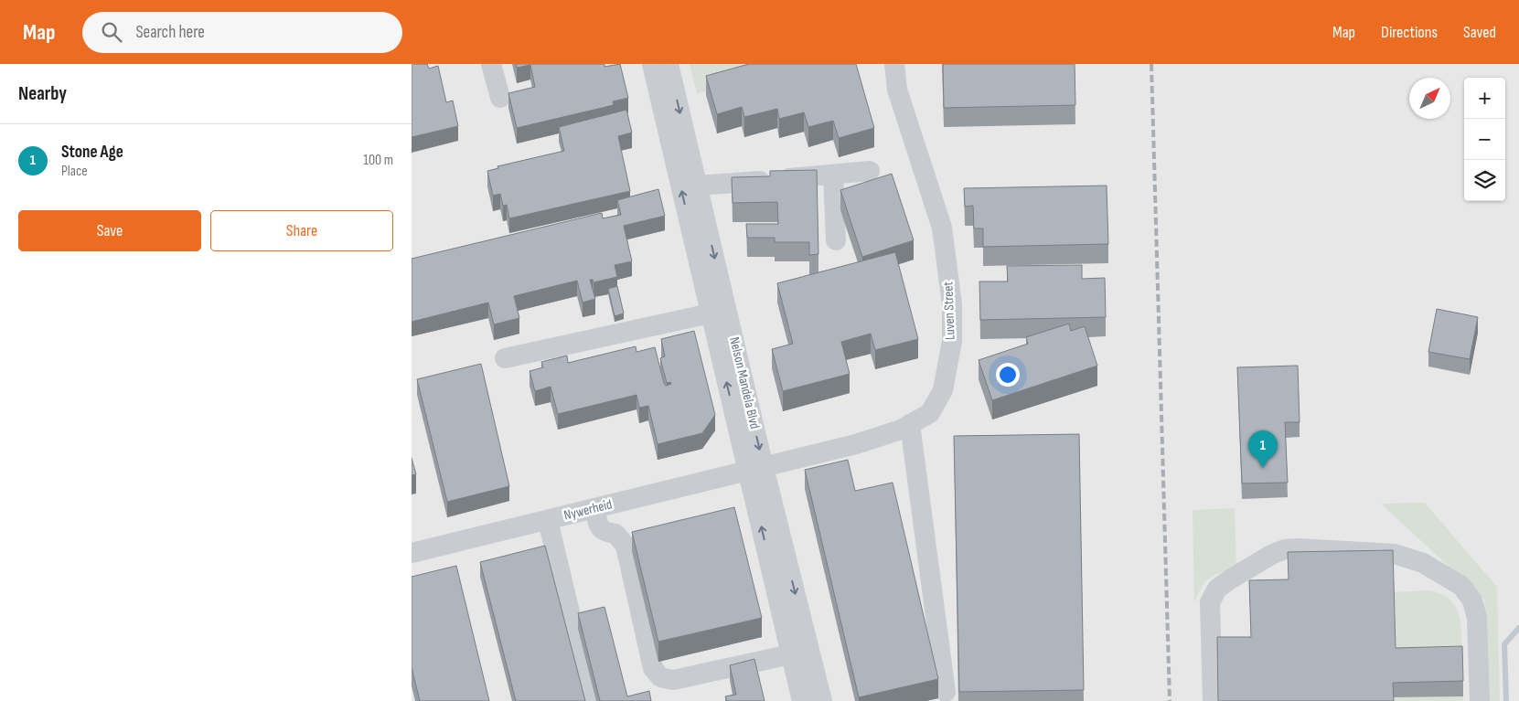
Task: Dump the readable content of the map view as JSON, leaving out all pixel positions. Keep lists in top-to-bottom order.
{
  "streets": {
    "street": ["Luven Street", "Nelson Mandela Blvd", "Nywerheid"]
  },
  "crossings": [
    ["Luven Street", "Nelson Mandela Blvd"],
    ["Luven Street", "Nywerheid"],
    ["Nelson Mandela Blvd", "Nywerheid"]
  ],
  "north": "top right",
  "page": {
    "header": "Map",
    "search": "Search here",
    "nav": ["Map", "Directions", "Saved"],
    "heading": "Nearby",
    "map_buttons": ["+", "−"],
    "list": [
      {
        "mark": "1",
        "name": "Stone Age",
        "note": "Place",
        "value": "100 m"
      }
    ],
    "buttons": ["Save", "Share"],
    "pins": "1"
  }
}
